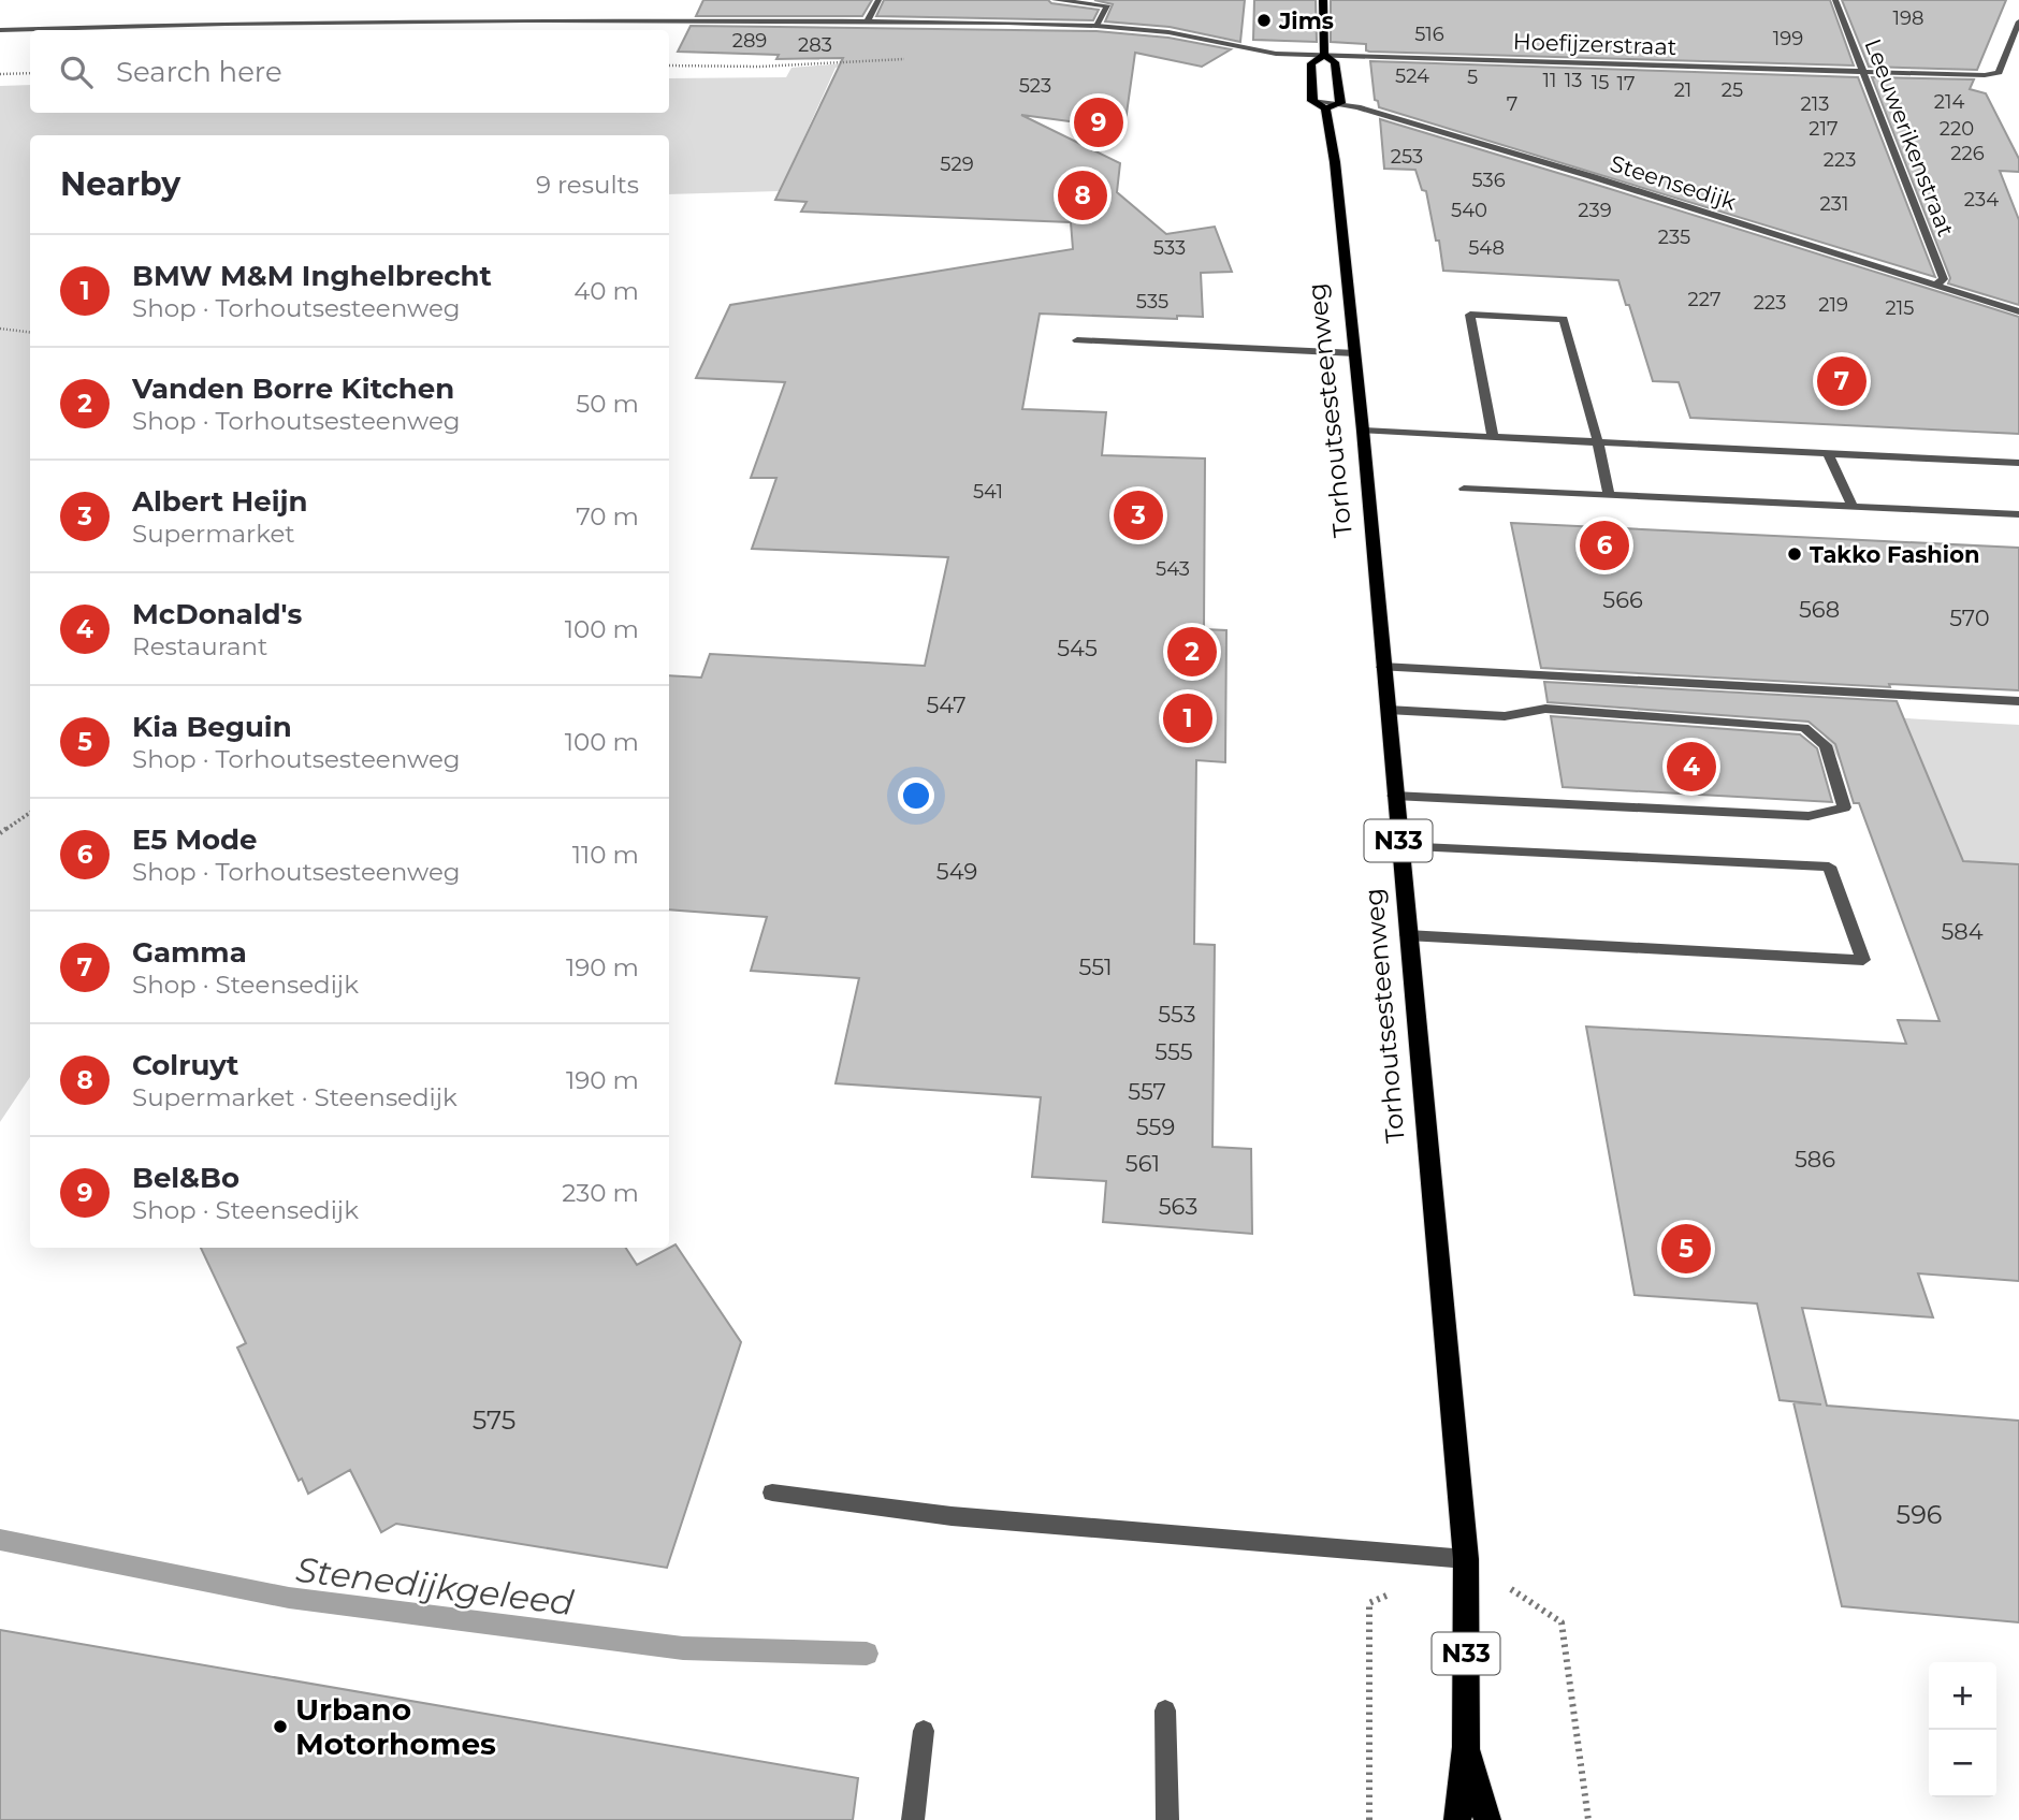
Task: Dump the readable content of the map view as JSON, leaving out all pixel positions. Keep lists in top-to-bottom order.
{
  "streets": {
    "main road": ["Torhoutsesteenweg", "N33"],
    "street": ["Hoefijzerstraat", "Leeuwerikenstraat", "Steensedijk"]
  },
  "crossings": [
    ["Hoefijzerstraat", "Leeuwerikenstraat"],
    ["Hoefijzerstraat", "Torhoutsesteenweg"],
    ["Leeuwerikenstraat", "Steensedijk"],
    ["Steensedijk", "Torhoutsesteenweg"]
  ],
  "water": ["Stenedijkgeleed"],
  "places": ["Jims", "Takko Fashion", "Urbano Motorhomes"],
  "house_numbers": [
    "198",
    "516",
    "199",
    "289",
    "283",
    "524",
    "5",
    "11",
    "13",
    "15",
    "17",
    "523",
    "21",
    "25",
    "214",
    "7",
    "213",
    "217",
    "220",
    "226",
    "253",
    "223",
    "529",
    "536",
    "234",
    "231",
    "540",
    "239",
    "235",
    "533",
    "548",
    "227",
    "535",
    "223",
    "219",
    "215",
    "541",
    "543",
    "566",
    "568",
    "570",
    "545",
    "547",
    "549",
    "584",
    "551",
    "553",
    "555",
    "557",
    "559",
    "586",
    "561",
    "563",
    "575",
    "596"
  ],
  "page": {
    "search": "Search here",
    "pins": [
      "9",
      "8",
      "7",
      "3",
      "6",
      "2",
      "1",
      "4",
      "5"
    ],
    "heading": ["Nearby", "9 results"],
    "list": [
      {
        "mark": "1",
        "name": "BMW M&M Inghelbrecht",
        "note": "Shop · Torhoutsesteenweg",
        "value": "40 m"
      },
      {
        "mark": "2",
        "name": "Vanden Borre Kitchen",
        "note": "Shop · Torhoutsesteenweg",
        "value": "50 m"
      },
      {
        "mark": "3",
        "name": "Albert Heijn",
        "note": "Supermarket",
        "value": "70 m"
      },
      {
        "mark": "4",
        "name": "McDonald's",
        "note": "Restaurant",
        "value": "100 m"
      },
      {
        "mark": "5",
        "name": "Kia Beguin",
        "note": "Shop · Torhoutsesteenweg",
        "value": "100 m"
      },
      {
        "mark": "6",
        "name": "E5 Mode",
        "note": "Shop · Torhoutsesteenweg",
        "value": "110 m"
      },
      {
        "mark": "7",
        "name": "Gamma",
        "note": "Shop · Steensedijk",
        "value": "190 m"
      },
      {
        "mark": "8",
        "name": "Colruyt",
        "note": "Supermarket · Steensedijk",
        "value": "190 m"
      },
      {
        "mark": "9",
        "name": "Bel&Bo",
        "note": "Shop · Steensedijk",
        "value": "230 m"
      }
    ],
    "map_buttons": ["+", "−"]
  }
}
